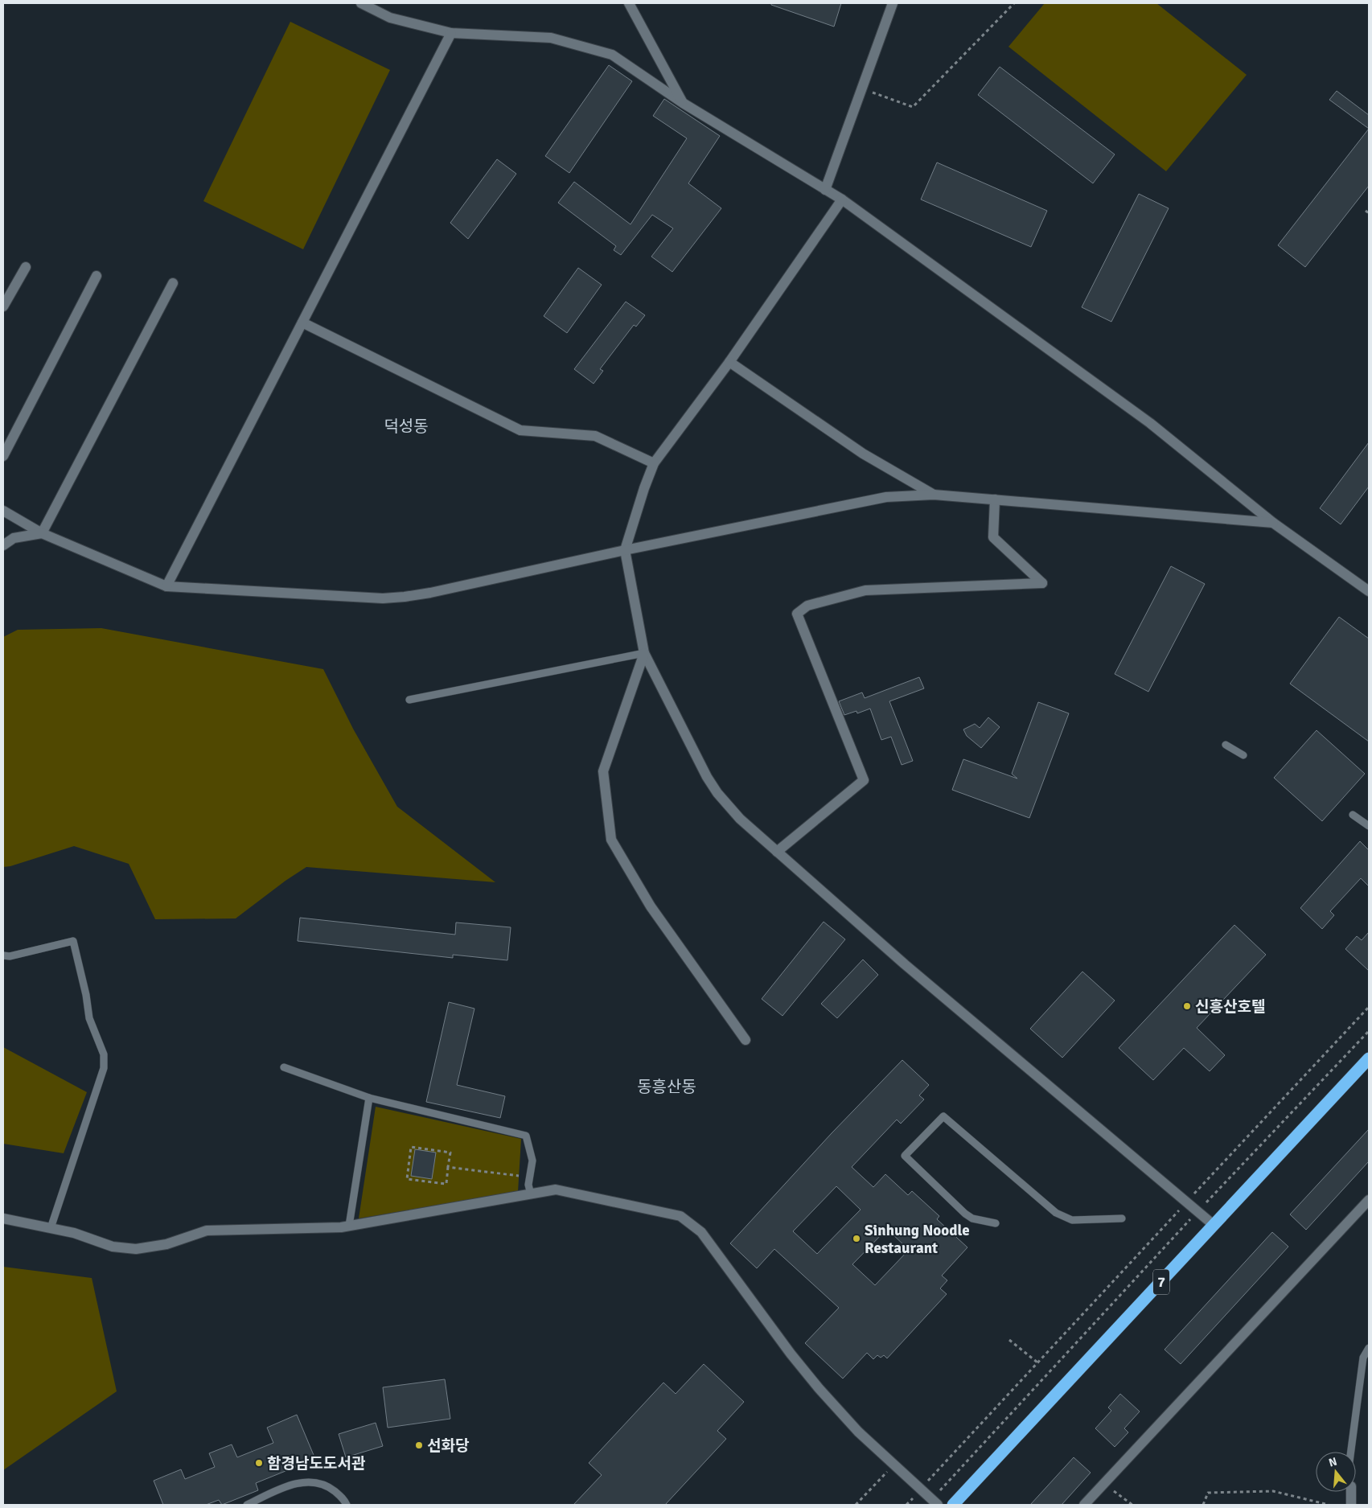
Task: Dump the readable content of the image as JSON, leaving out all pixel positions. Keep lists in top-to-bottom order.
{
  "streets": {
    "highway": ["7"]
  },
  "districts": ["덕성동", "동흥산동"],
  "places": [
    "신흥산호텔",
    "Sinhung Noodle Restaurant",
    "선화당",
    "함경남도도서관"
  ],
  "north": "top"
}
